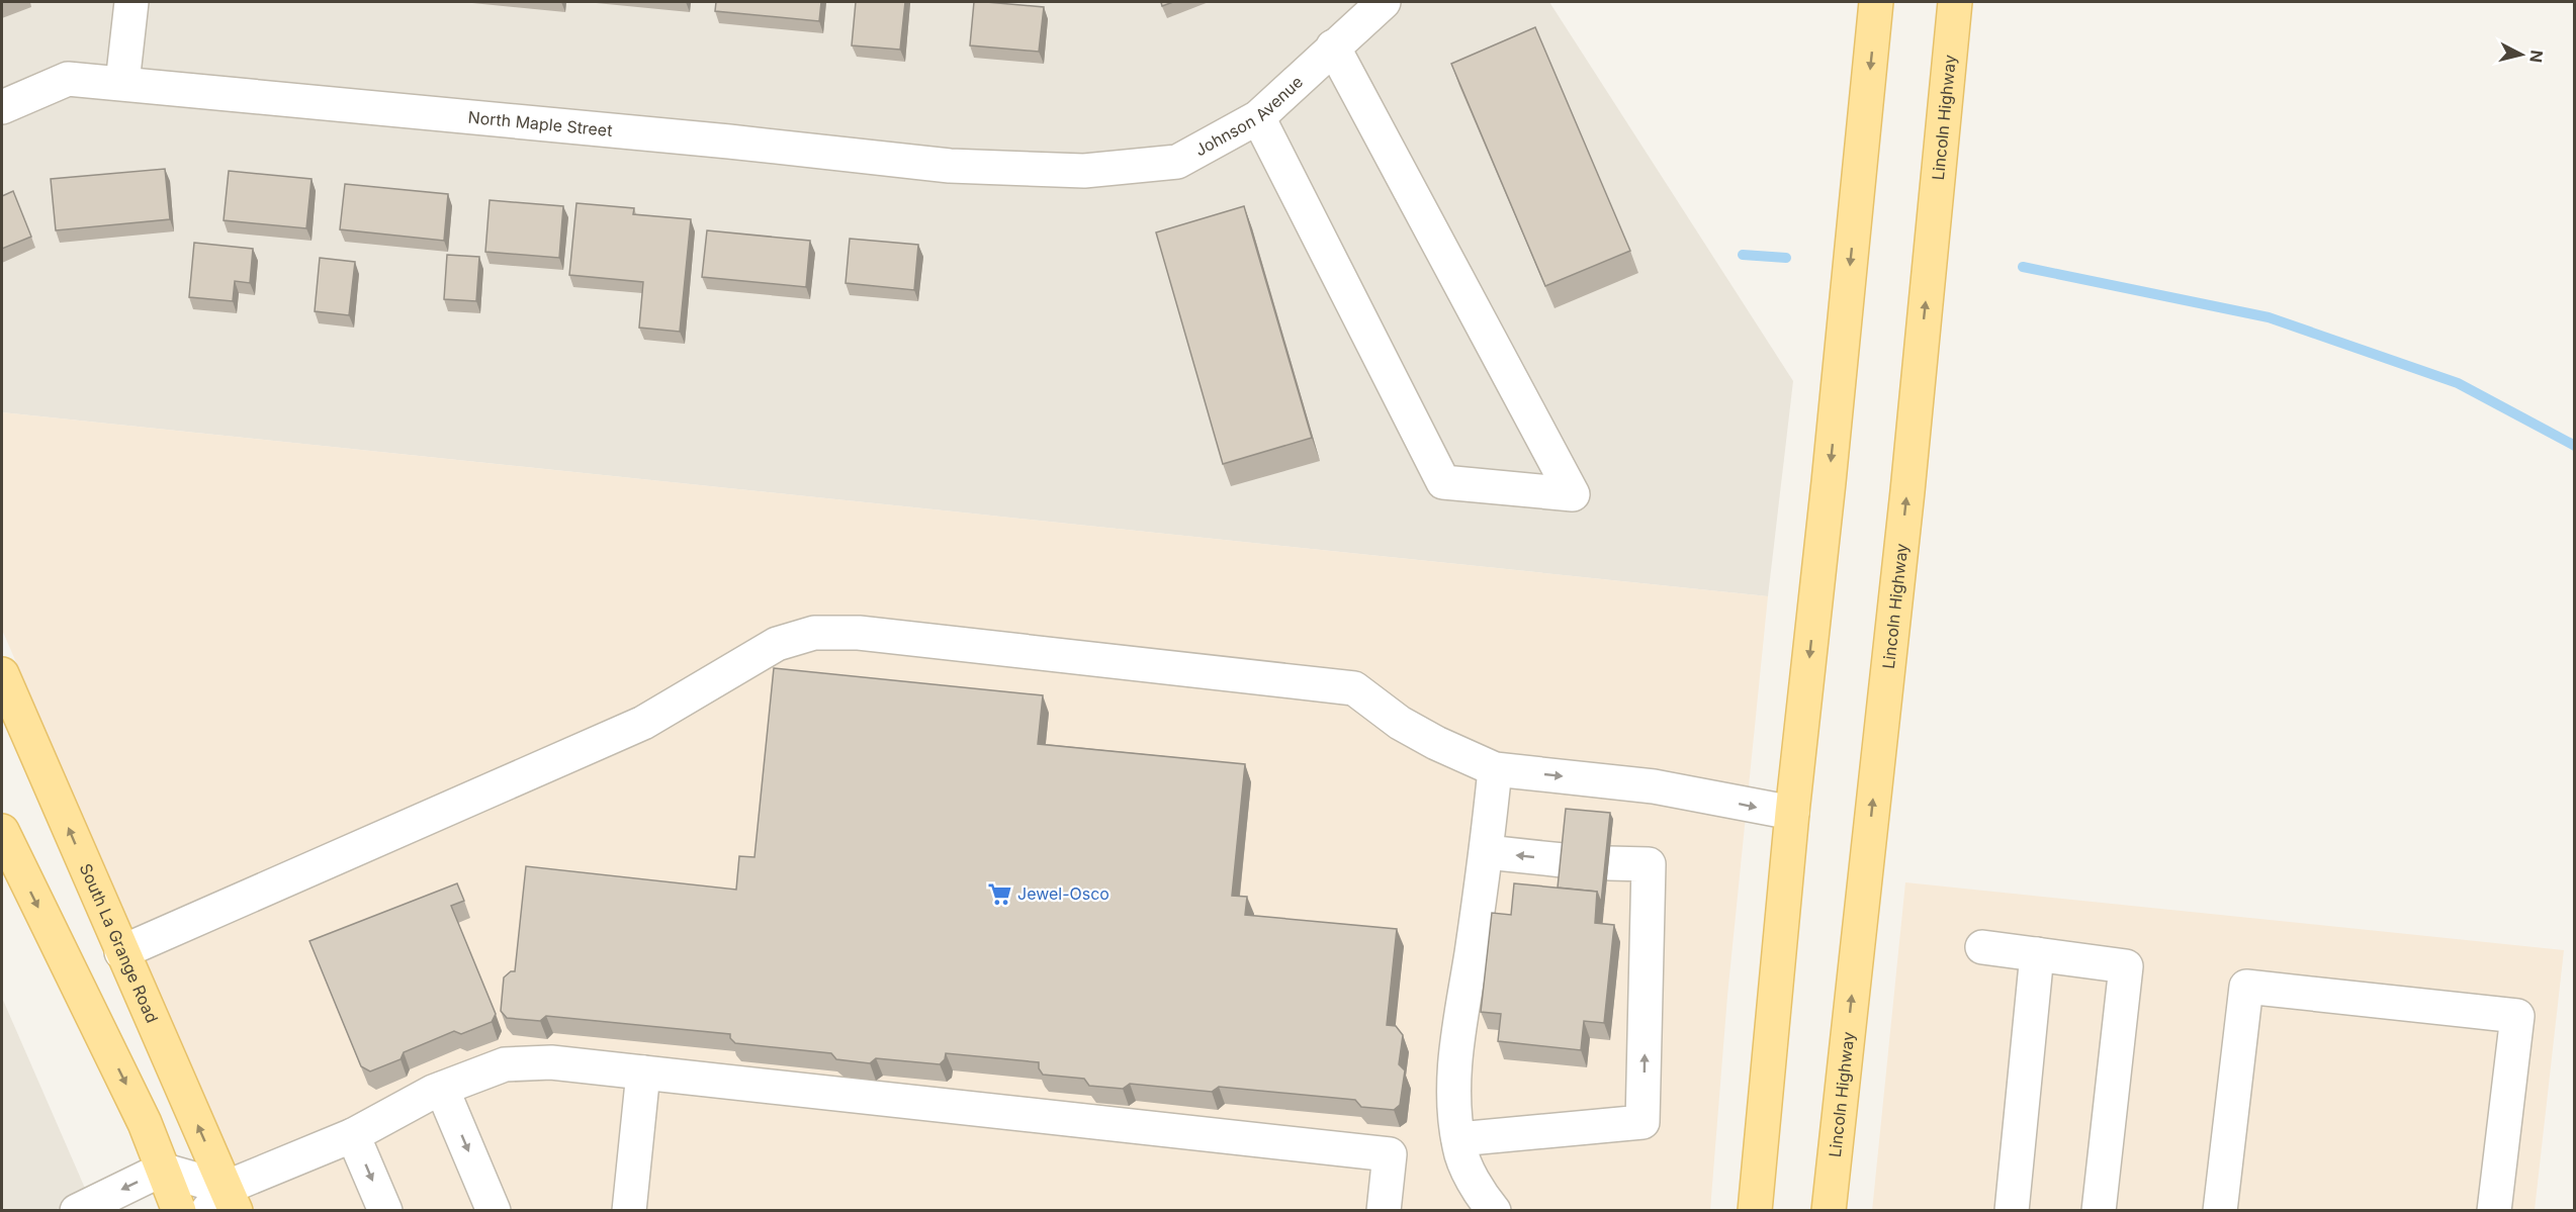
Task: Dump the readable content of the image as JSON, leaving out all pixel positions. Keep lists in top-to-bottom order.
{
  "streets": {
    "main road": ["Lincoln Highway", "South La Grange Road"],
    "street": ["Johnson Avenue", "North Maple Street"]
  },
  "crossings": [
    ["Johnson Avenue", "North Maple Street"]
  ],
  "places": {
    "supermarket": ["Jewel-Osco"]
  },
  "north": "right"
}
